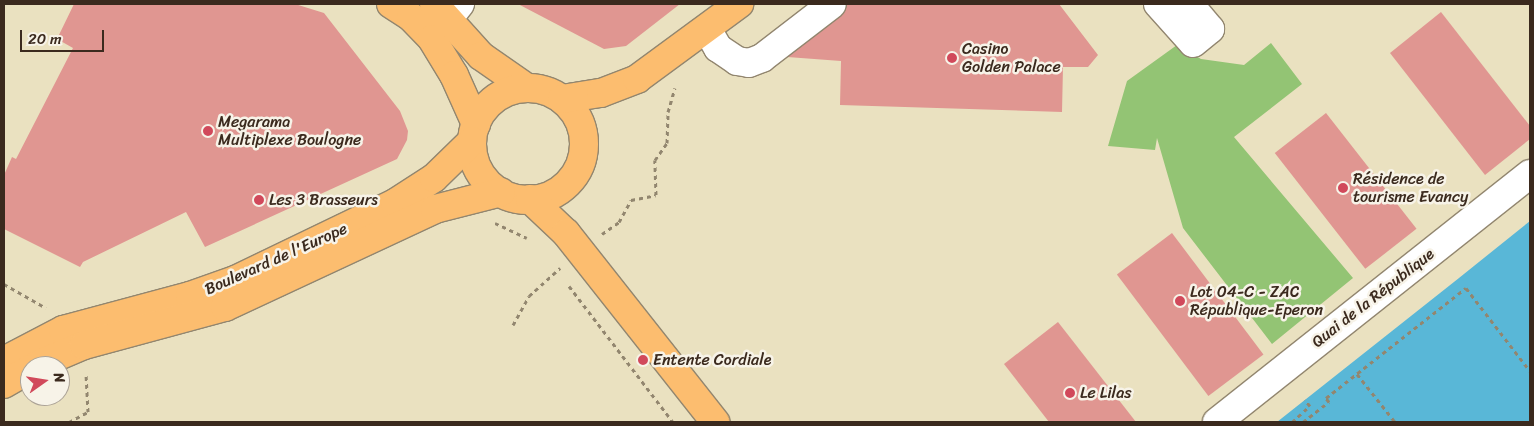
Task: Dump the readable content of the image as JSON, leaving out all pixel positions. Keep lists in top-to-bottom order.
{
  "streets": {
    "main road": ["Boulevard de l'Europe"],
    "street": ["Quai de la République"]
  },
  "places": [
    "Casino Golden Palace",
    "Megarama Multiplexe Boulogne",
    "Résidence de tourisme Evancy",
    "Les 3 Brasseurs",
    "Lot 04-C - ZAC République-Eperon",
    "Entente Cordiale",
    "Le Lilas"
  ],
  "scale_bar": "20 m",
  "north": "right"
}
